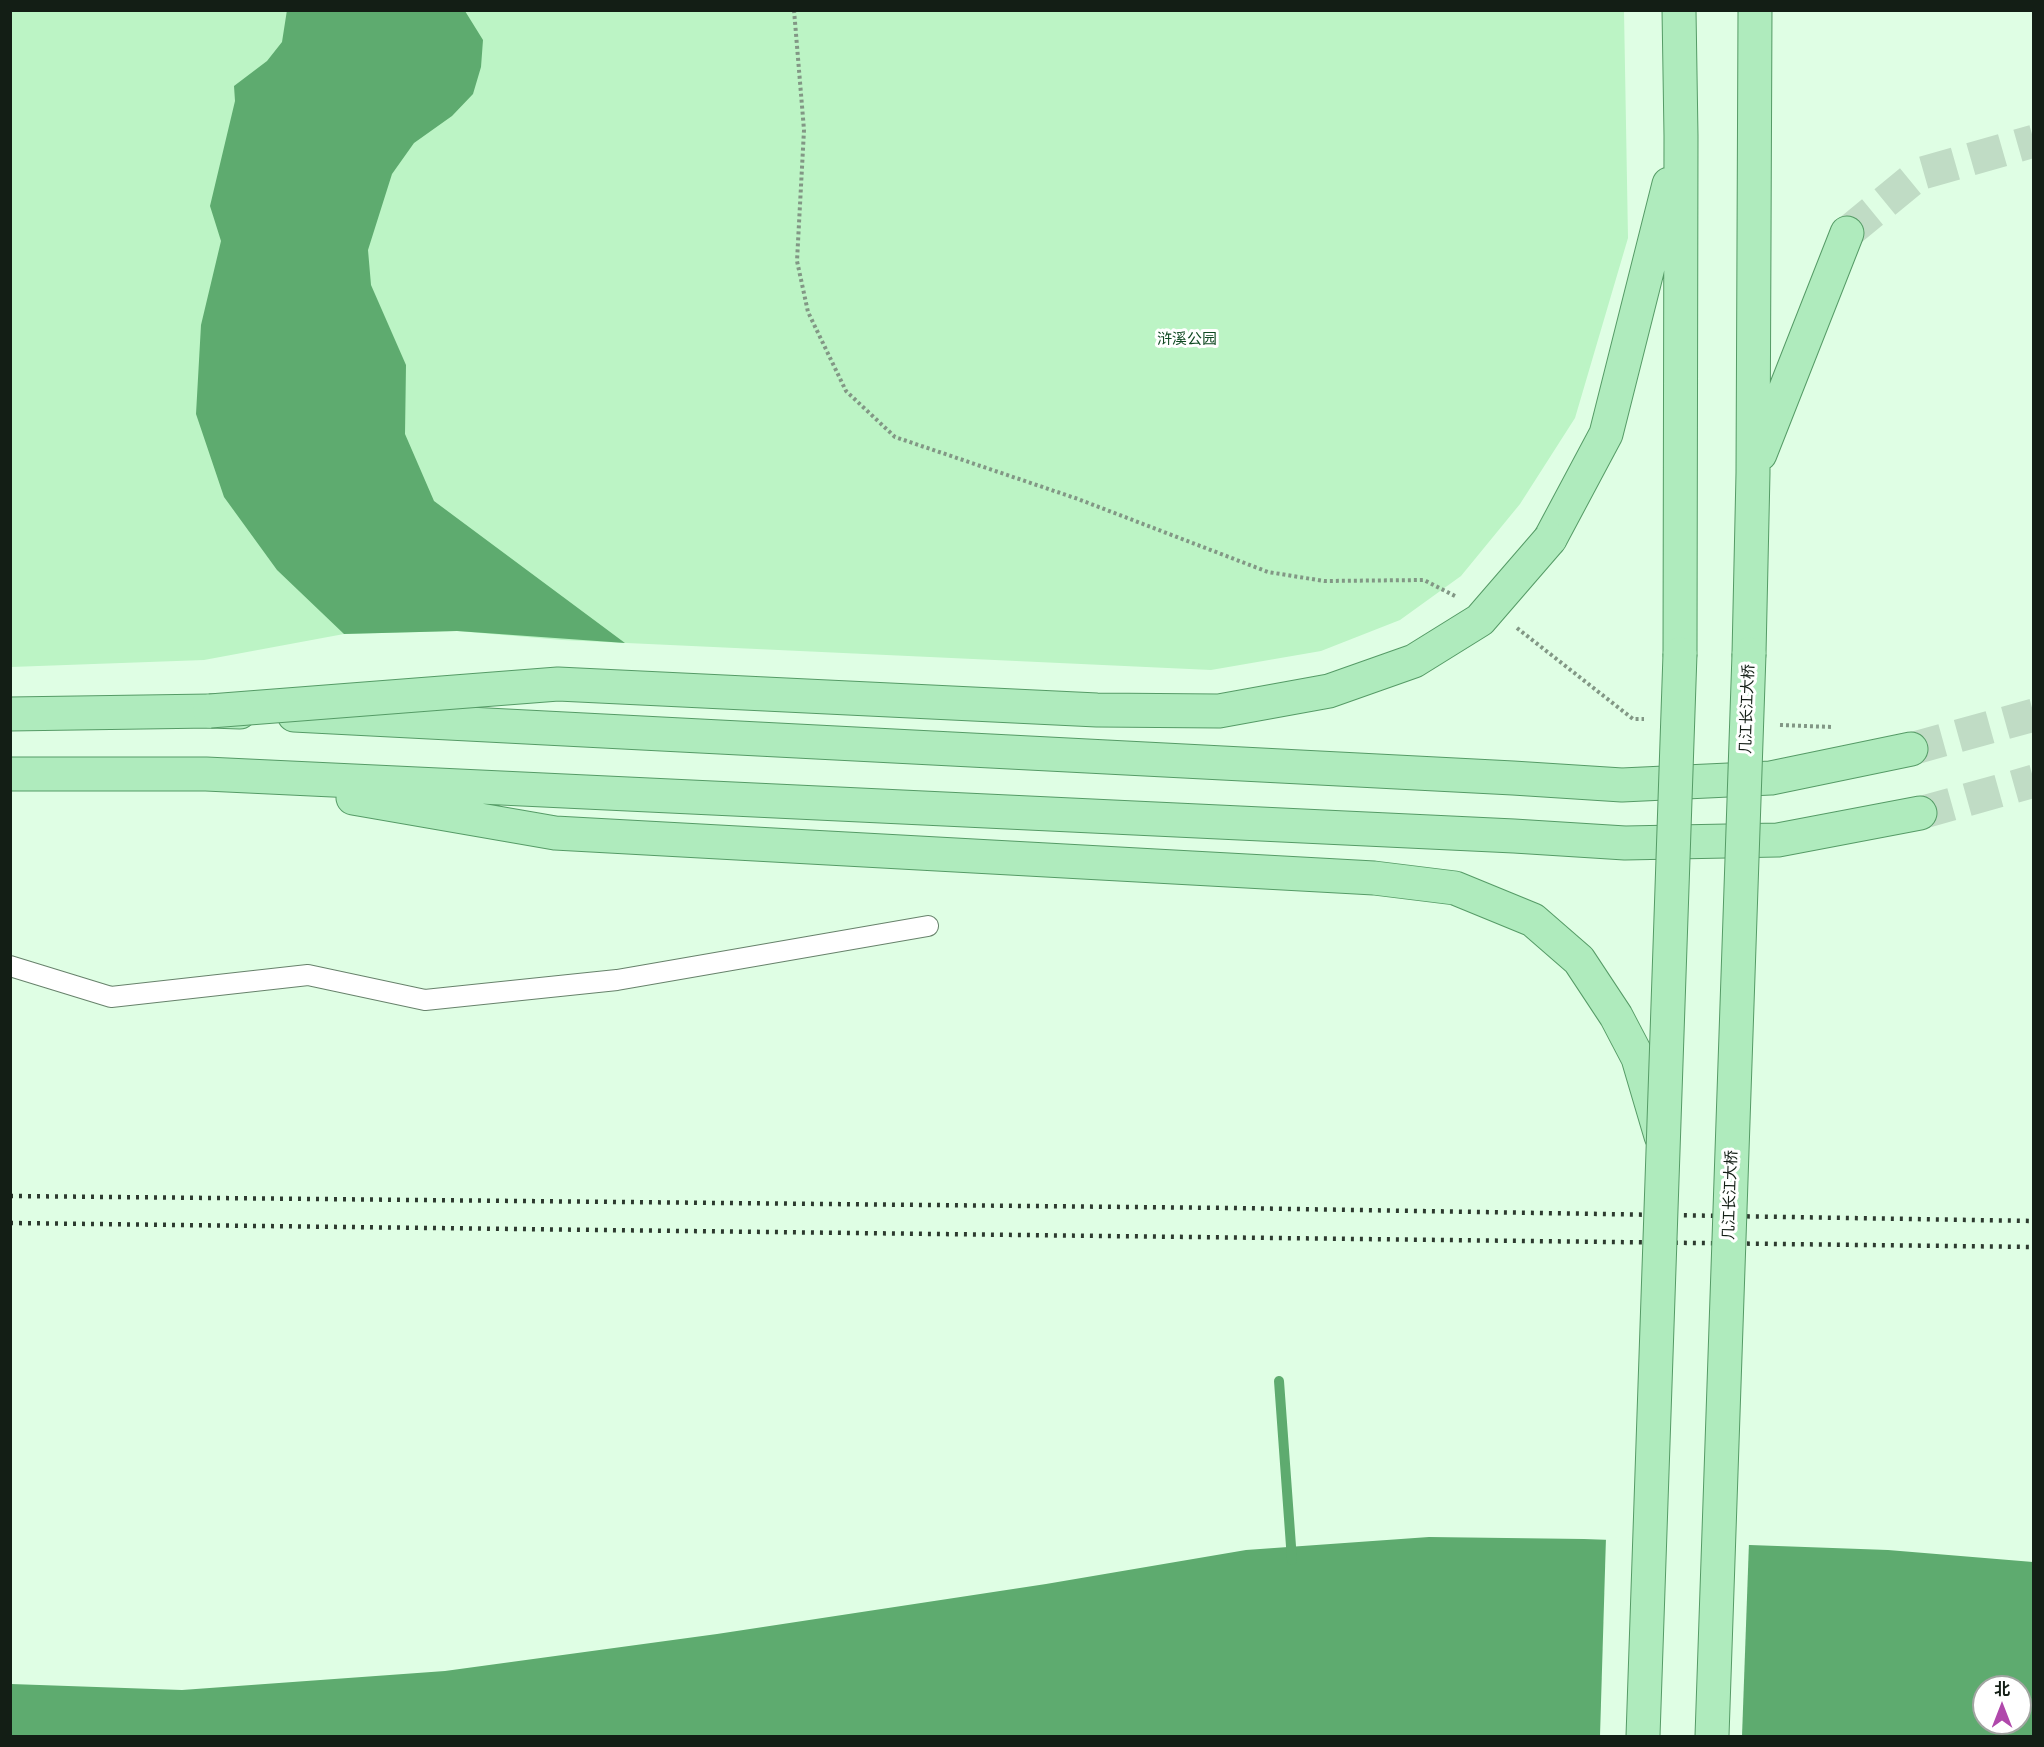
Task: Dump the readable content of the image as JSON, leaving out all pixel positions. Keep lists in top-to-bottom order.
{
  "streets": {
    "main road": ["几江长江大桥"]
  },
  "parks": ["浒溪公园"],
  "north": "top"
}
